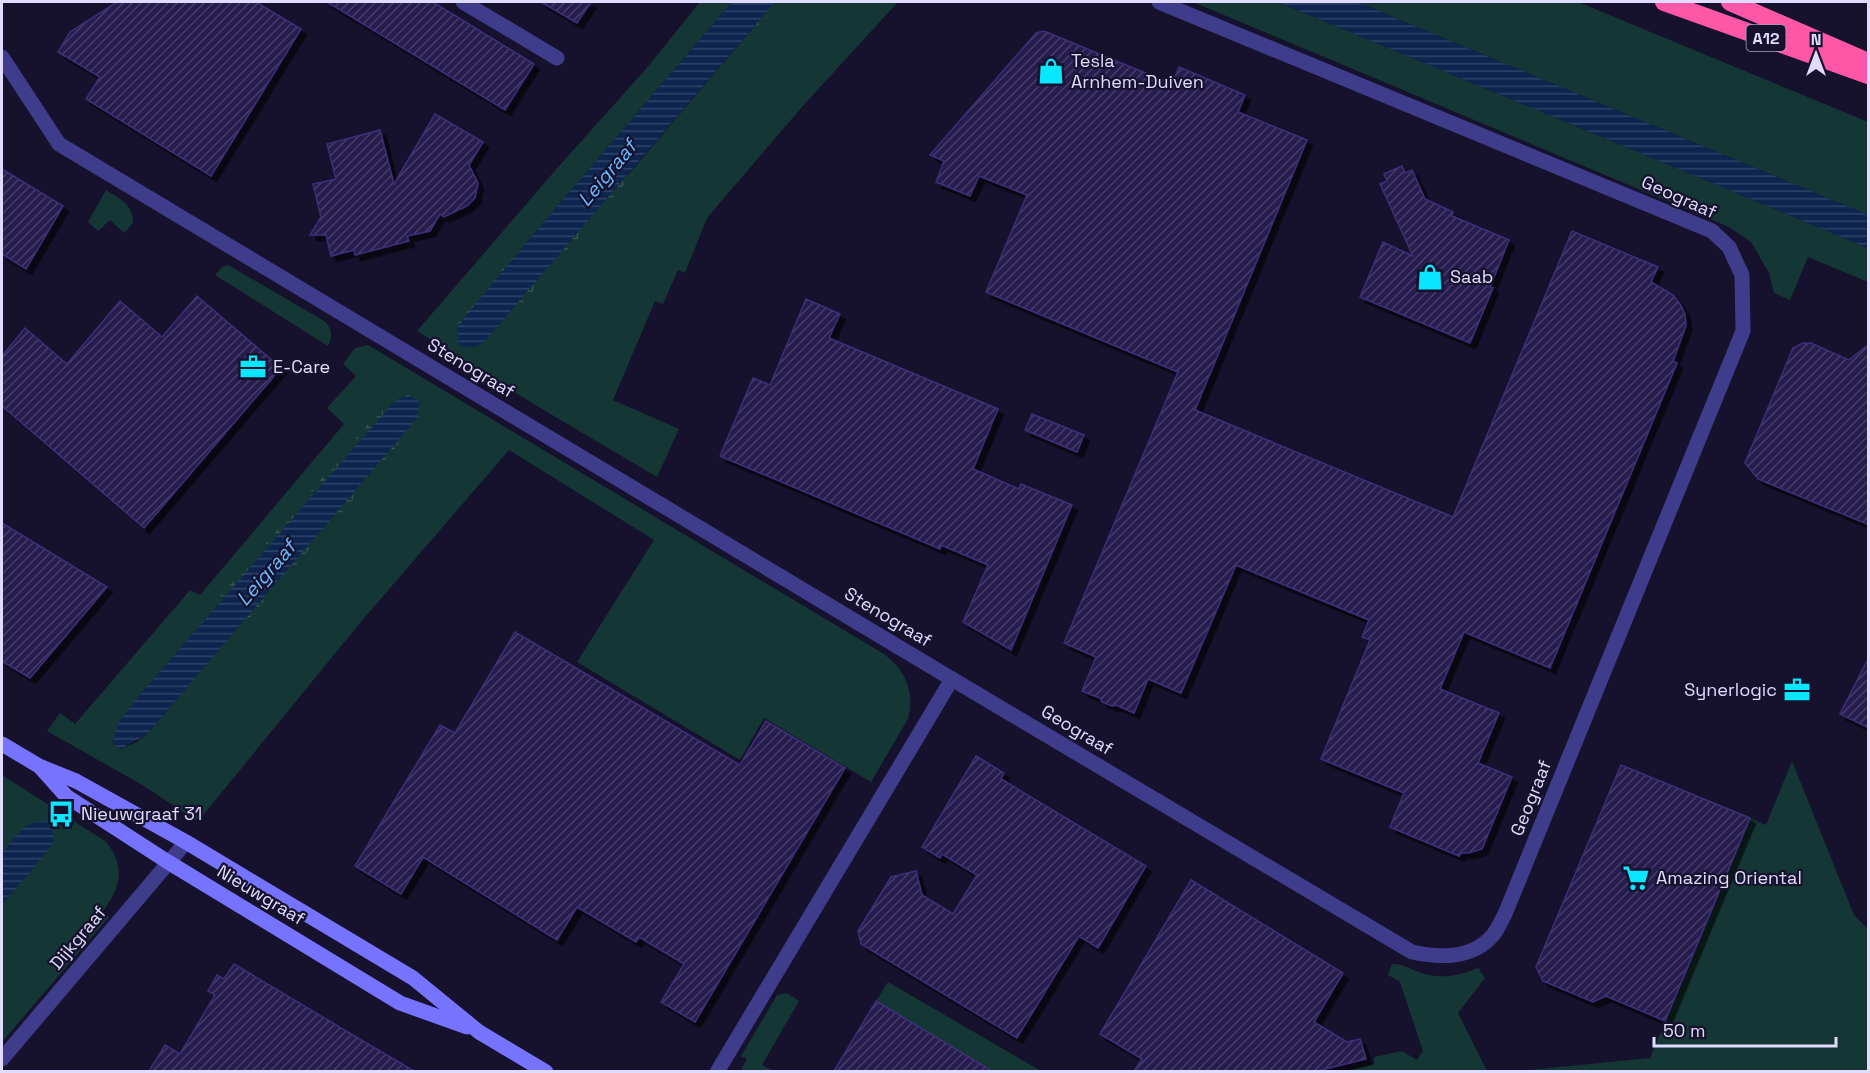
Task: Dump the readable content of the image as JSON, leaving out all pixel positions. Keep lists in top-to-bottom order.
{
  "streets": {
    "highway": ["A12"],
    "street": [
      "Geograaf",
      "Stenograaf",
      "Nieuwgraaf",
      "Dijkgraaf"
    ]
  },
  "crossings": [
    ["Geograaf", "Stenograaf"],
    ["Nieuwgraaf", "Dijkgraaf"]
  ],
  "water": ["Leigraaf"],
  "places": {
    "shop": ["Tesla Arnhem-Duiven", "Saab"],
    "office": ["E-Care", "Synerlogic"],
    "bus stop": ["Nieuwgraaf 31"],
    "supermarket": ["Amazing Oriental"]
  },
  "scale_bar": "50 m",
  "north": "top"
}
